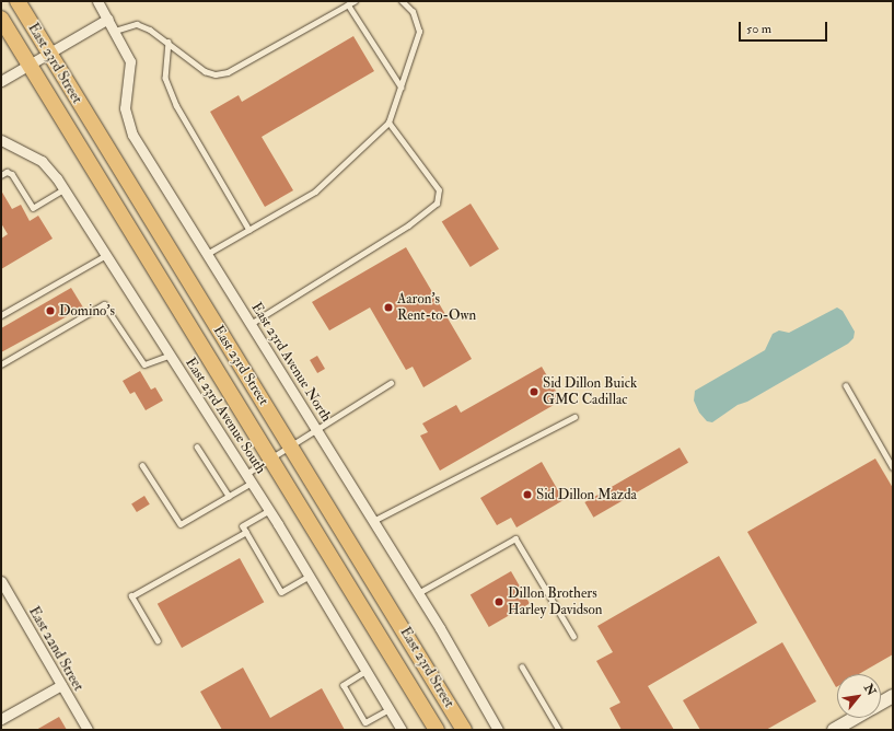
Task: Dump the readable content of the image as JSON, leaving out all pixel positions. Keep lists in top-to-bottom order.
{
  "streets": {
    "main road": ["East 23rd Street"],
    "street": ["East 23rd Avenue North", "East 23rd Avenue South", "East 22nd Street"]
  },
  "places": [
    "Aaron's Rent-to-Own",
    "Domino's",
    "Sid Dillon Buick GMC Cadillac",
    "Sid Dillon Mazda",
    "Dillon Brothers Harley Davidson"
  ],
  "scale_bar": "50 m",
  "north": "top right"
}
